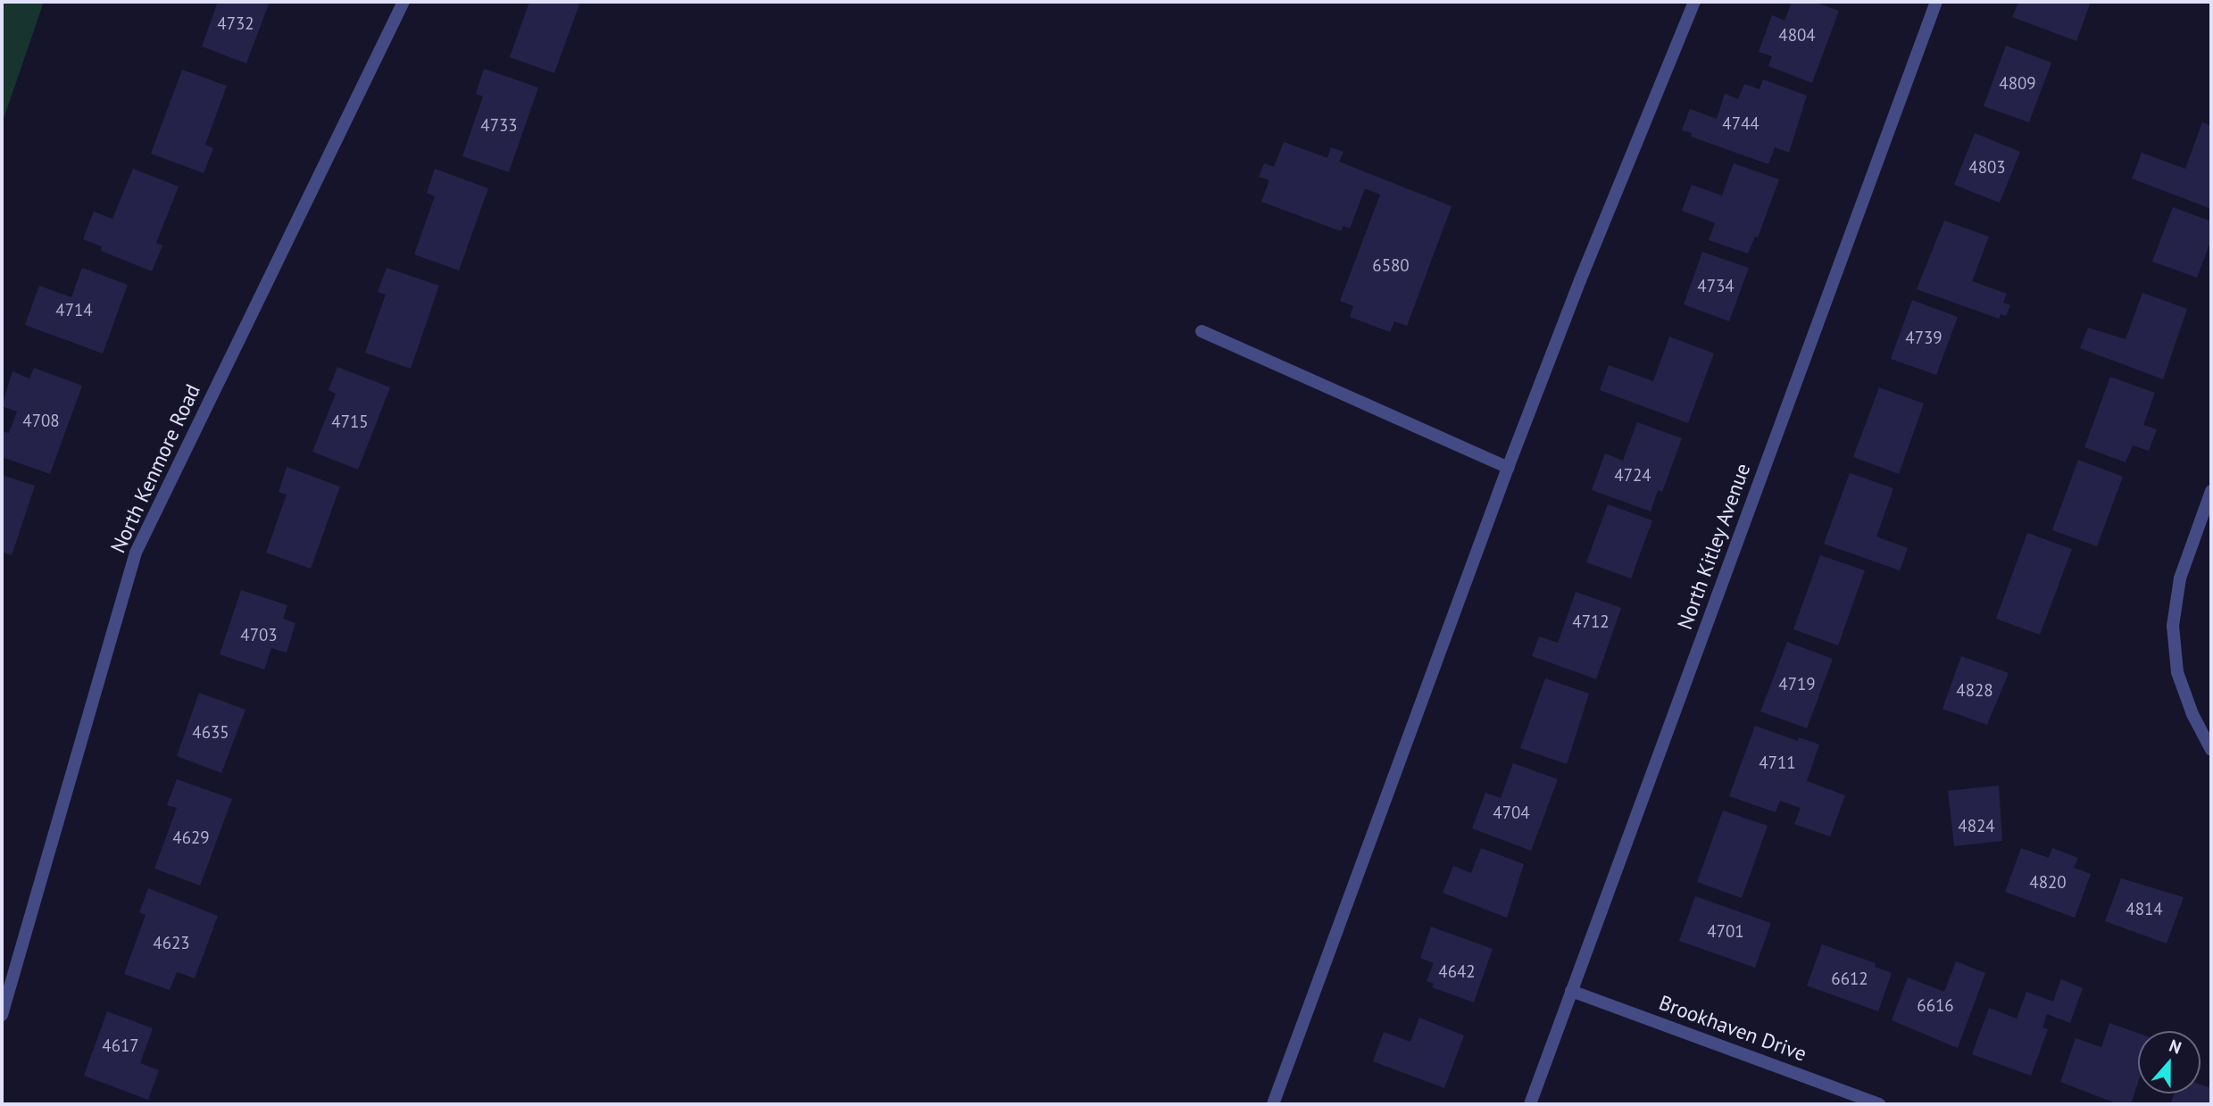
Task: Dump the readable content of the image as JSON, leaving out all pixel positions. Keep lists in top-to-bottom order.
{
  "streets": {
    "street": ["North Kenmore Road", "North Kitley Avenue", "Brookhaven Drive"]
  },
  "crossings": [
    ["North Kitley Avenue", "Brookhaven Drive"]
  ],
  "house_numbers": [
    "4732",
    "4804",
    "4809",
    "4744",
    "4733",
    "4803",
    "6580",
    "4734",
    "4714",
    "4739",
    "4708",
    "4715",
    "4724",
    "4712",
    "4703",
    "4719",
    "4828",
    "4635",
    "4711",
    "4704",
    "4824",
    "4629",
    "4820",
    "4814",
    "4701",
    "4623",
    "4642",
    "6612",
    "6616",
    "4617"
  ],
  "north": "top"
}
